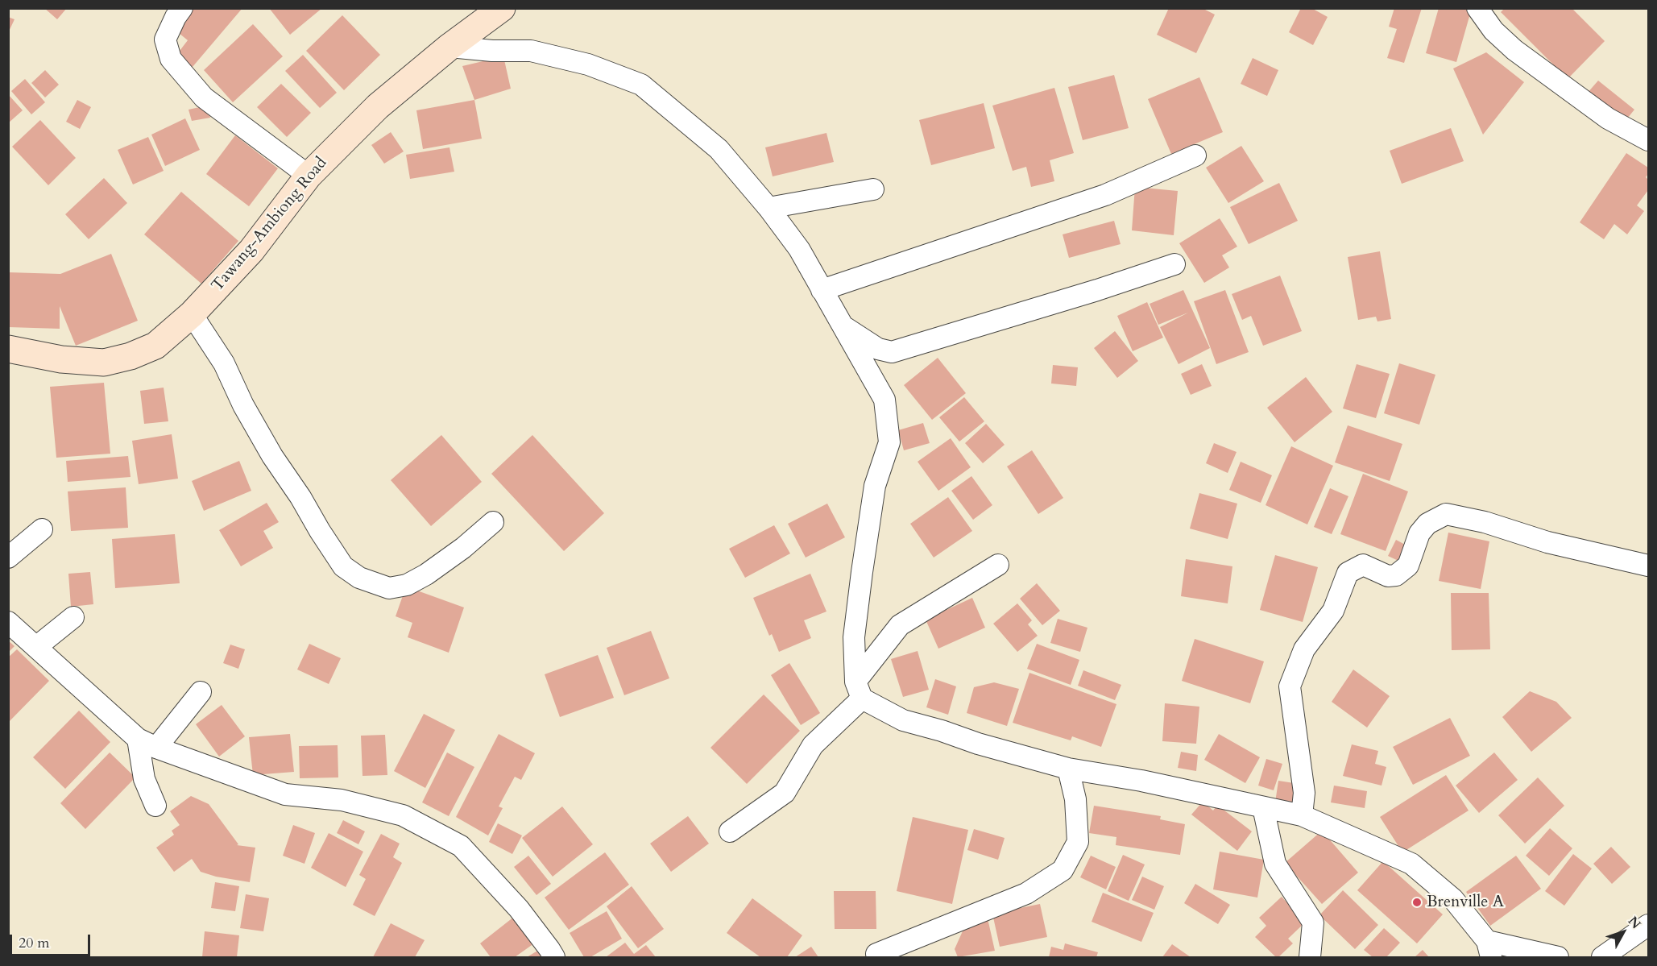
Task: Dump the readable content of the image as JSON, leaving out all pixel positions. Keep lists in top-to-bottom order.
{
  "streets": {
    "main road": ["Tawang-Ambiong Road"]
  },
  "places": ["Brenville A"],
  "scale_bar": "20 m",
  "north": "top right"
}
